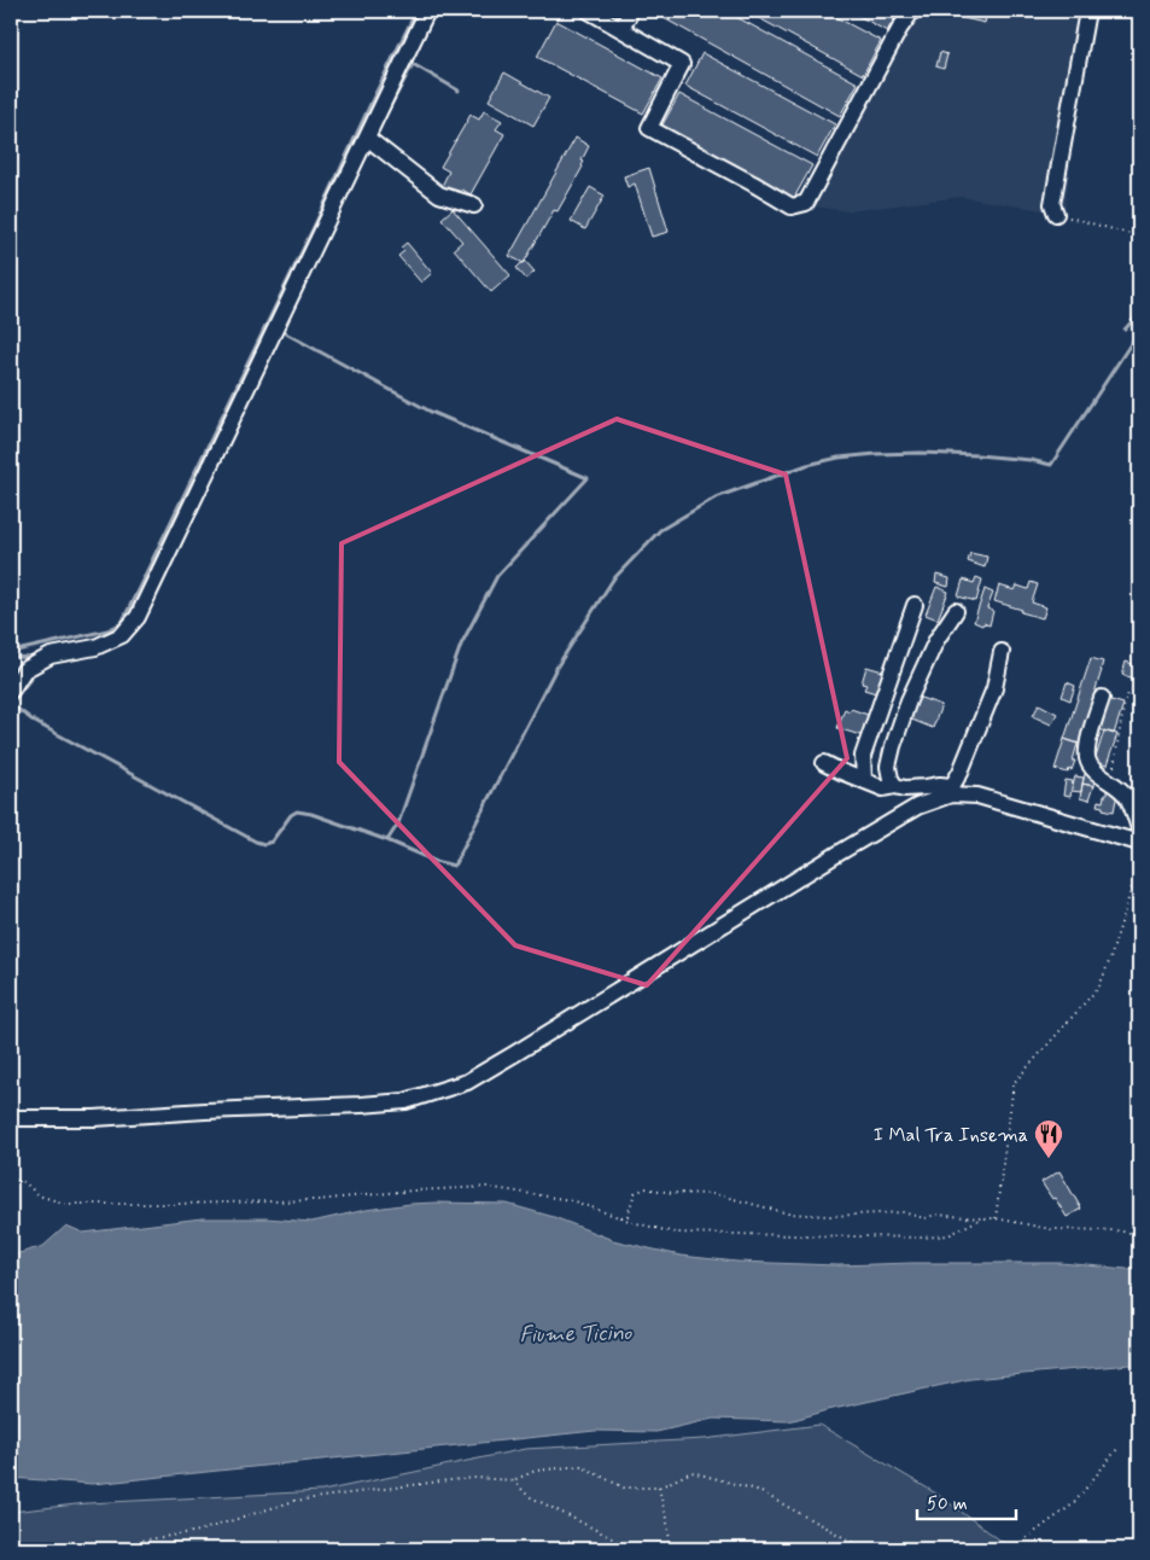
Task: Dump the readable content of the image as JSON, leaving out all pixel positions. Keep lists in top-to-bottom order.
{
  "water": ["Fiume Ticino"],
  "places": {
    "restaurant": ["I Mal Tra Insema"]
  },
  "scale_bar": "50 m"
}
